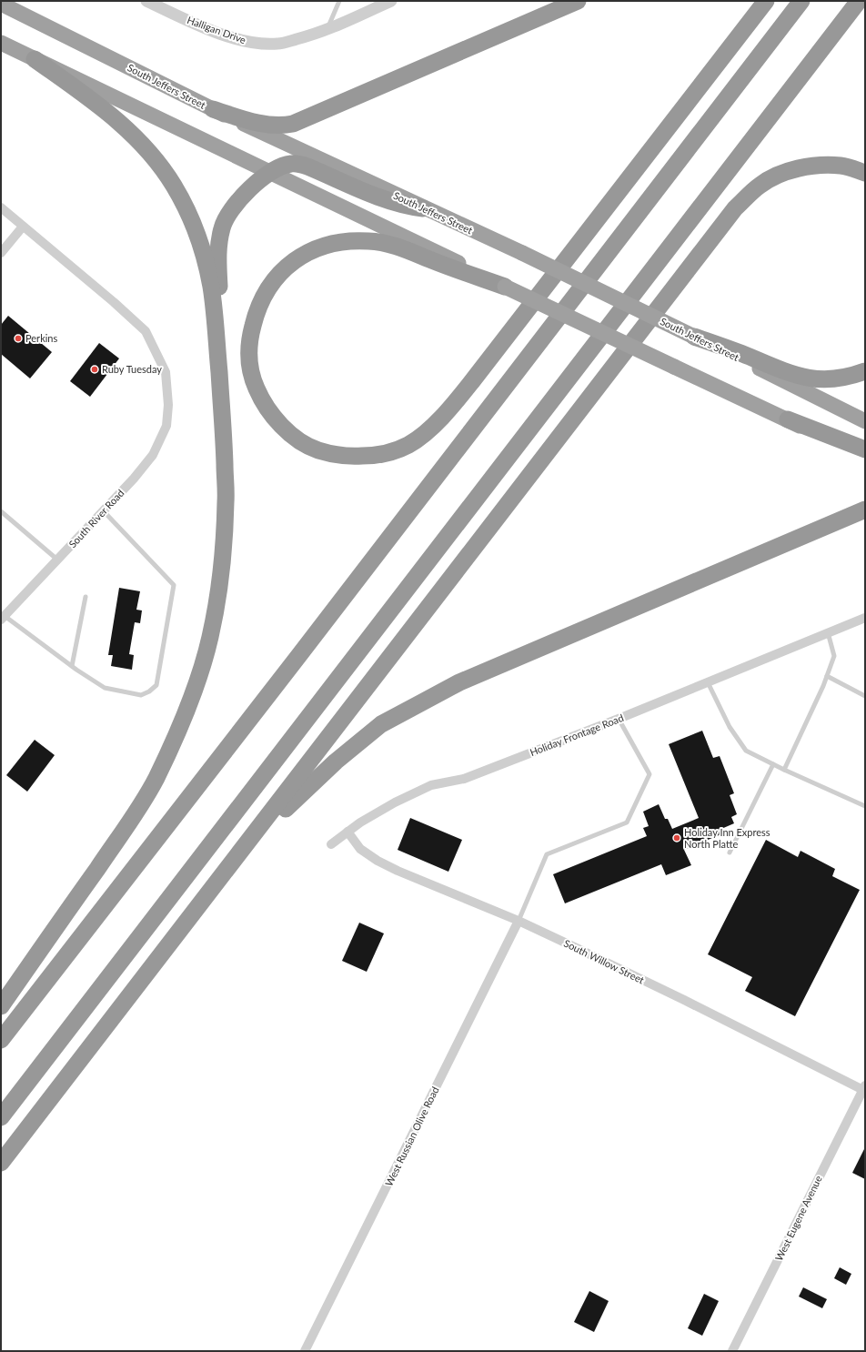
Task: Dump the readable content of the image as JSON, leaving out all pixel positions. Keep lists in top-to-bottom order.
{
  "streets": {
    "highway": ["South Jeffers Street"],
    "street": [
      "Halligan Drive",
      "South River Road",
      "Holiday Frontage Road",
      "South Willow Street",
      "West Russian Olive Road",
      "West Eugene Avenue"
    ]
  },
  "crossings": [
    ["Holiday Frontage Road", "South Willow Street"],
    ["South Willow Street", "West Russian Olive Road"],
    ["South Willow Street", "West Eugene Avenue"]
  ],
  "places": ["Perkins", "Ruby Tuesday", "Holiday Inn Express North Platte"]
}
